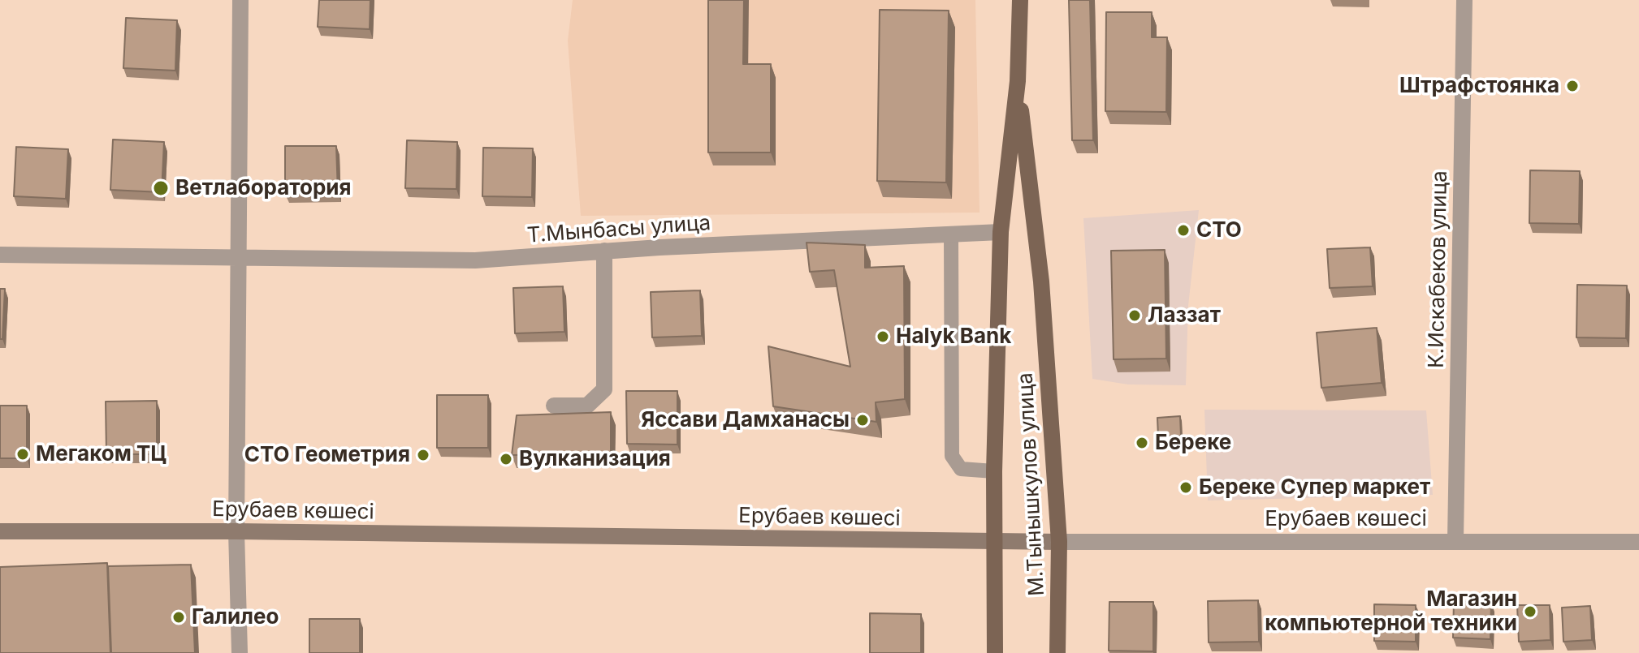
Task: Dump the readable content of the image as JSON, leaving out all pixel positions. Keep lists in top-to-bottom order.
{
  "streets": {
    "main road": ["М.Тынышкулов улица", "Ерубаев көшесі"],
    "street": ["Т.Мынбасы улица", "К.Искабеков улица"]
  },
  "crossings": [
    ["Т.Мынбасы улица", "М.Тынышкулов улица"],
    ["К.Искабеков улица", "Ерубаев көшесі"],
    ["М.Тынышкулов улица", "Ерубаев көшесі"]
  ],
  "places": [
    "Штрафстоянка",
    "Ветлаборатория",
    "СТО",
    "Лаззат",
    "Halyk Bank",
    "Яссави Дамханасы",
    "Береке",
    "Мегаком ТЦ",
    "СТО Геометрия",
    "Вулканизация",
    "Береке Супер маркет",
    "Магазин компьютерной техники",
    "Галилео"
  ]
}
